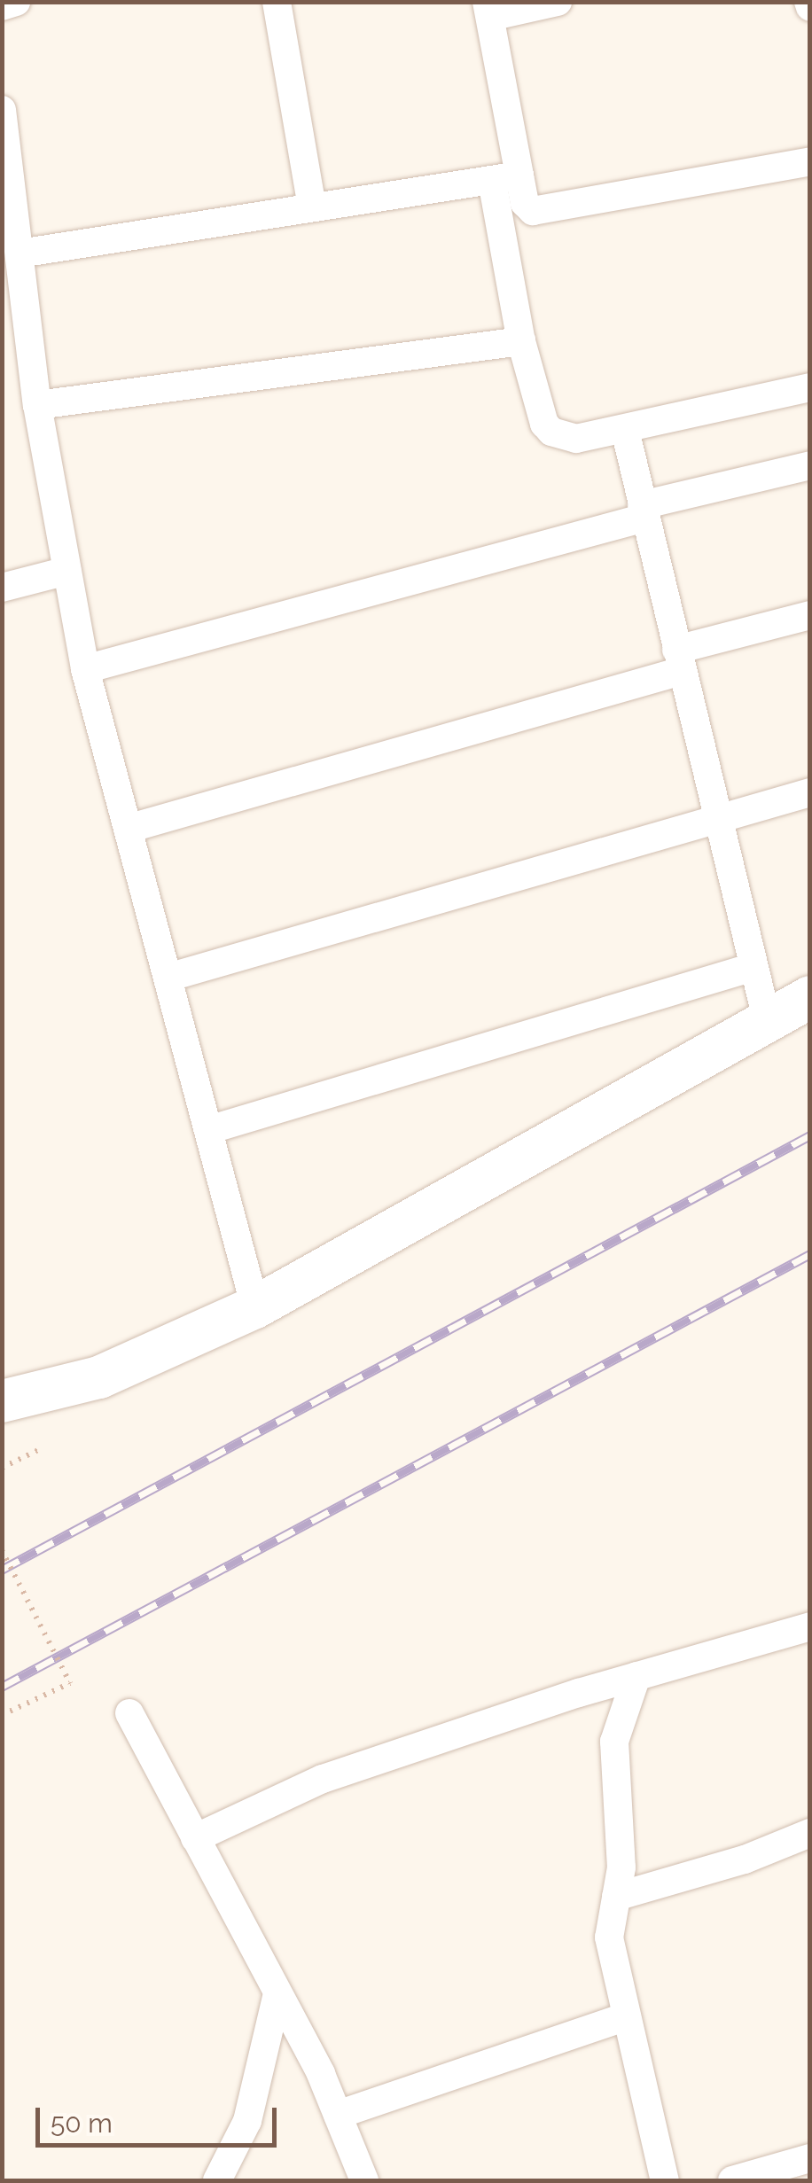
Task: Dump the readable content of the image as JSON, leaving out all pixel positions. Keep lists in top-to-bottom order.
{
  "scale_bar": "50 m"
}
